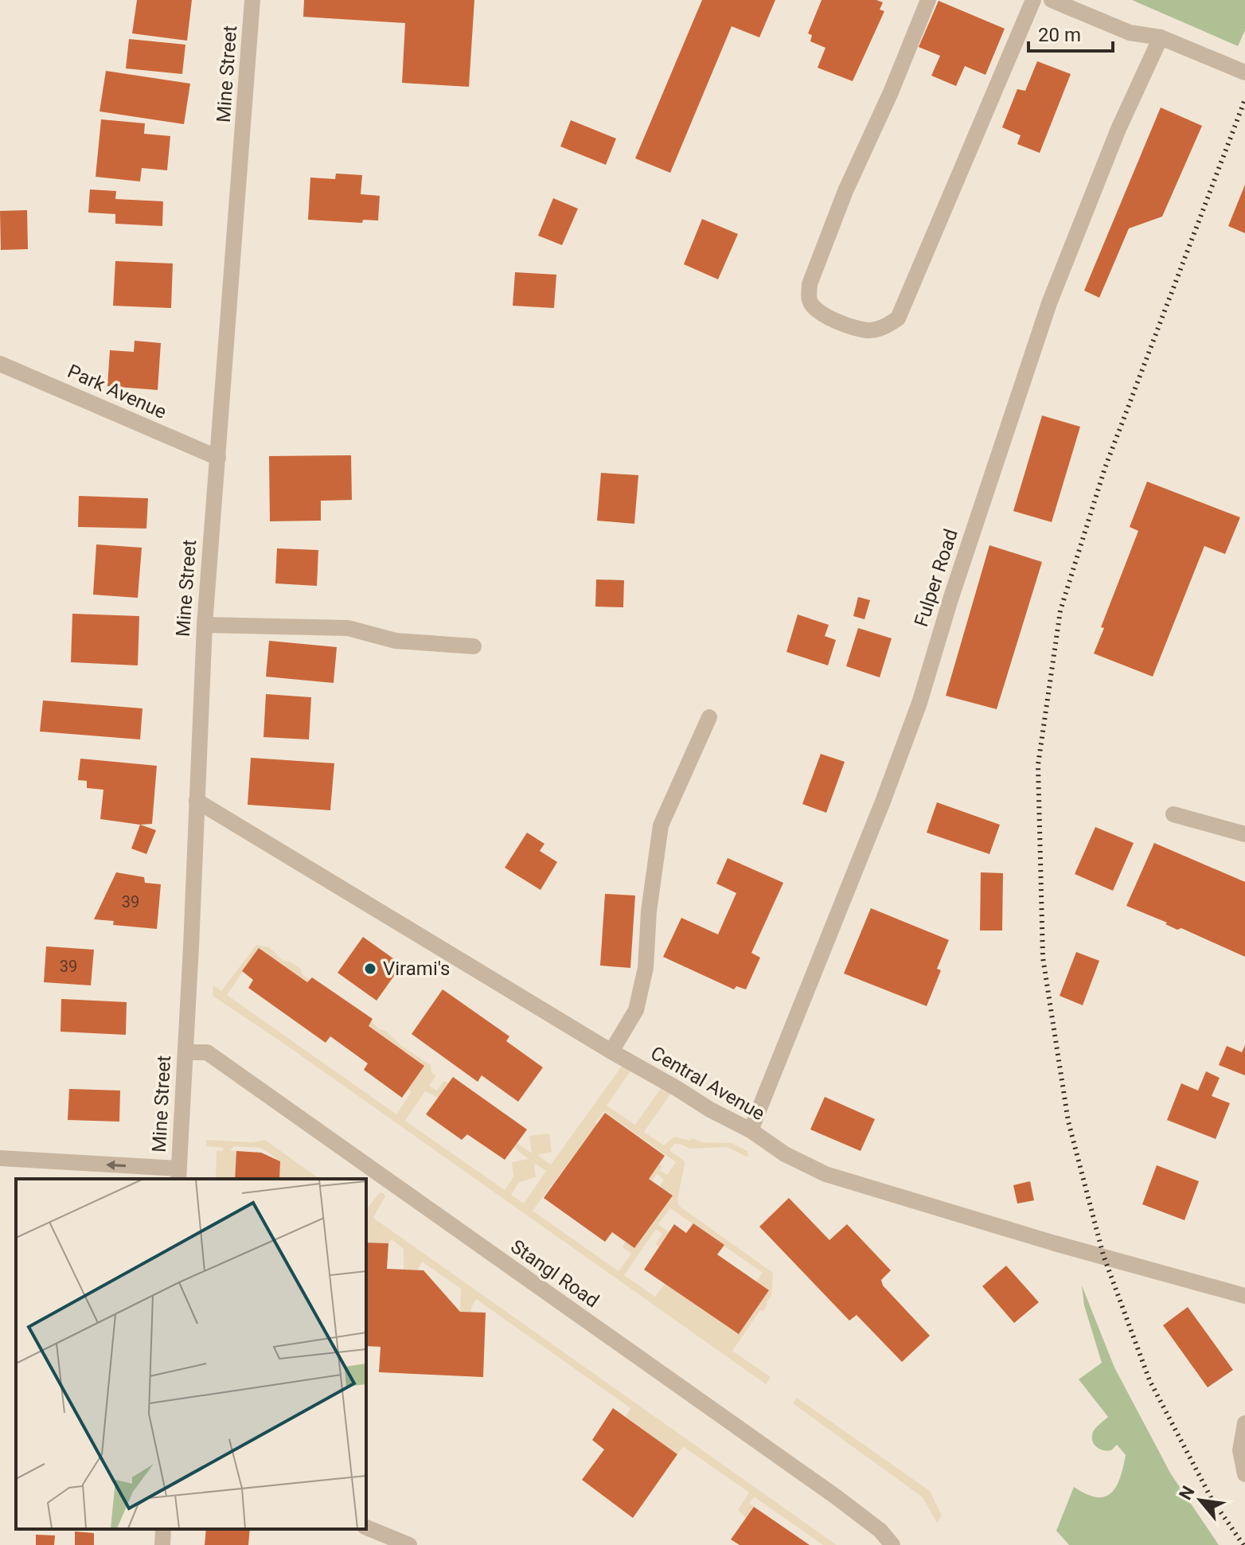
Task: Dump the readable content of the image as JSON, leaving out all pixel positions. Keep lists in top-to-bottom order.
{
  "streets": {
    "street": [
      "Mine Street",
      "Park Avenue",
      "Fulper Road",
      "Central Avenue",
      "Stangl Road"
    ]
  },
  "crossings": [
    ["Mine Street", "Park Avenue"],
    ["Mine Street", "Central Avenue"],
    ["Mine Street", "Stangl Road"],
    ["Fulper Road", "Central Avenue"]
  ],
  "places": ["Virami's"],
  "house_numbers": ["39", "39"],
  "scale_bar": "20 m",
  "north": "top left"
}
